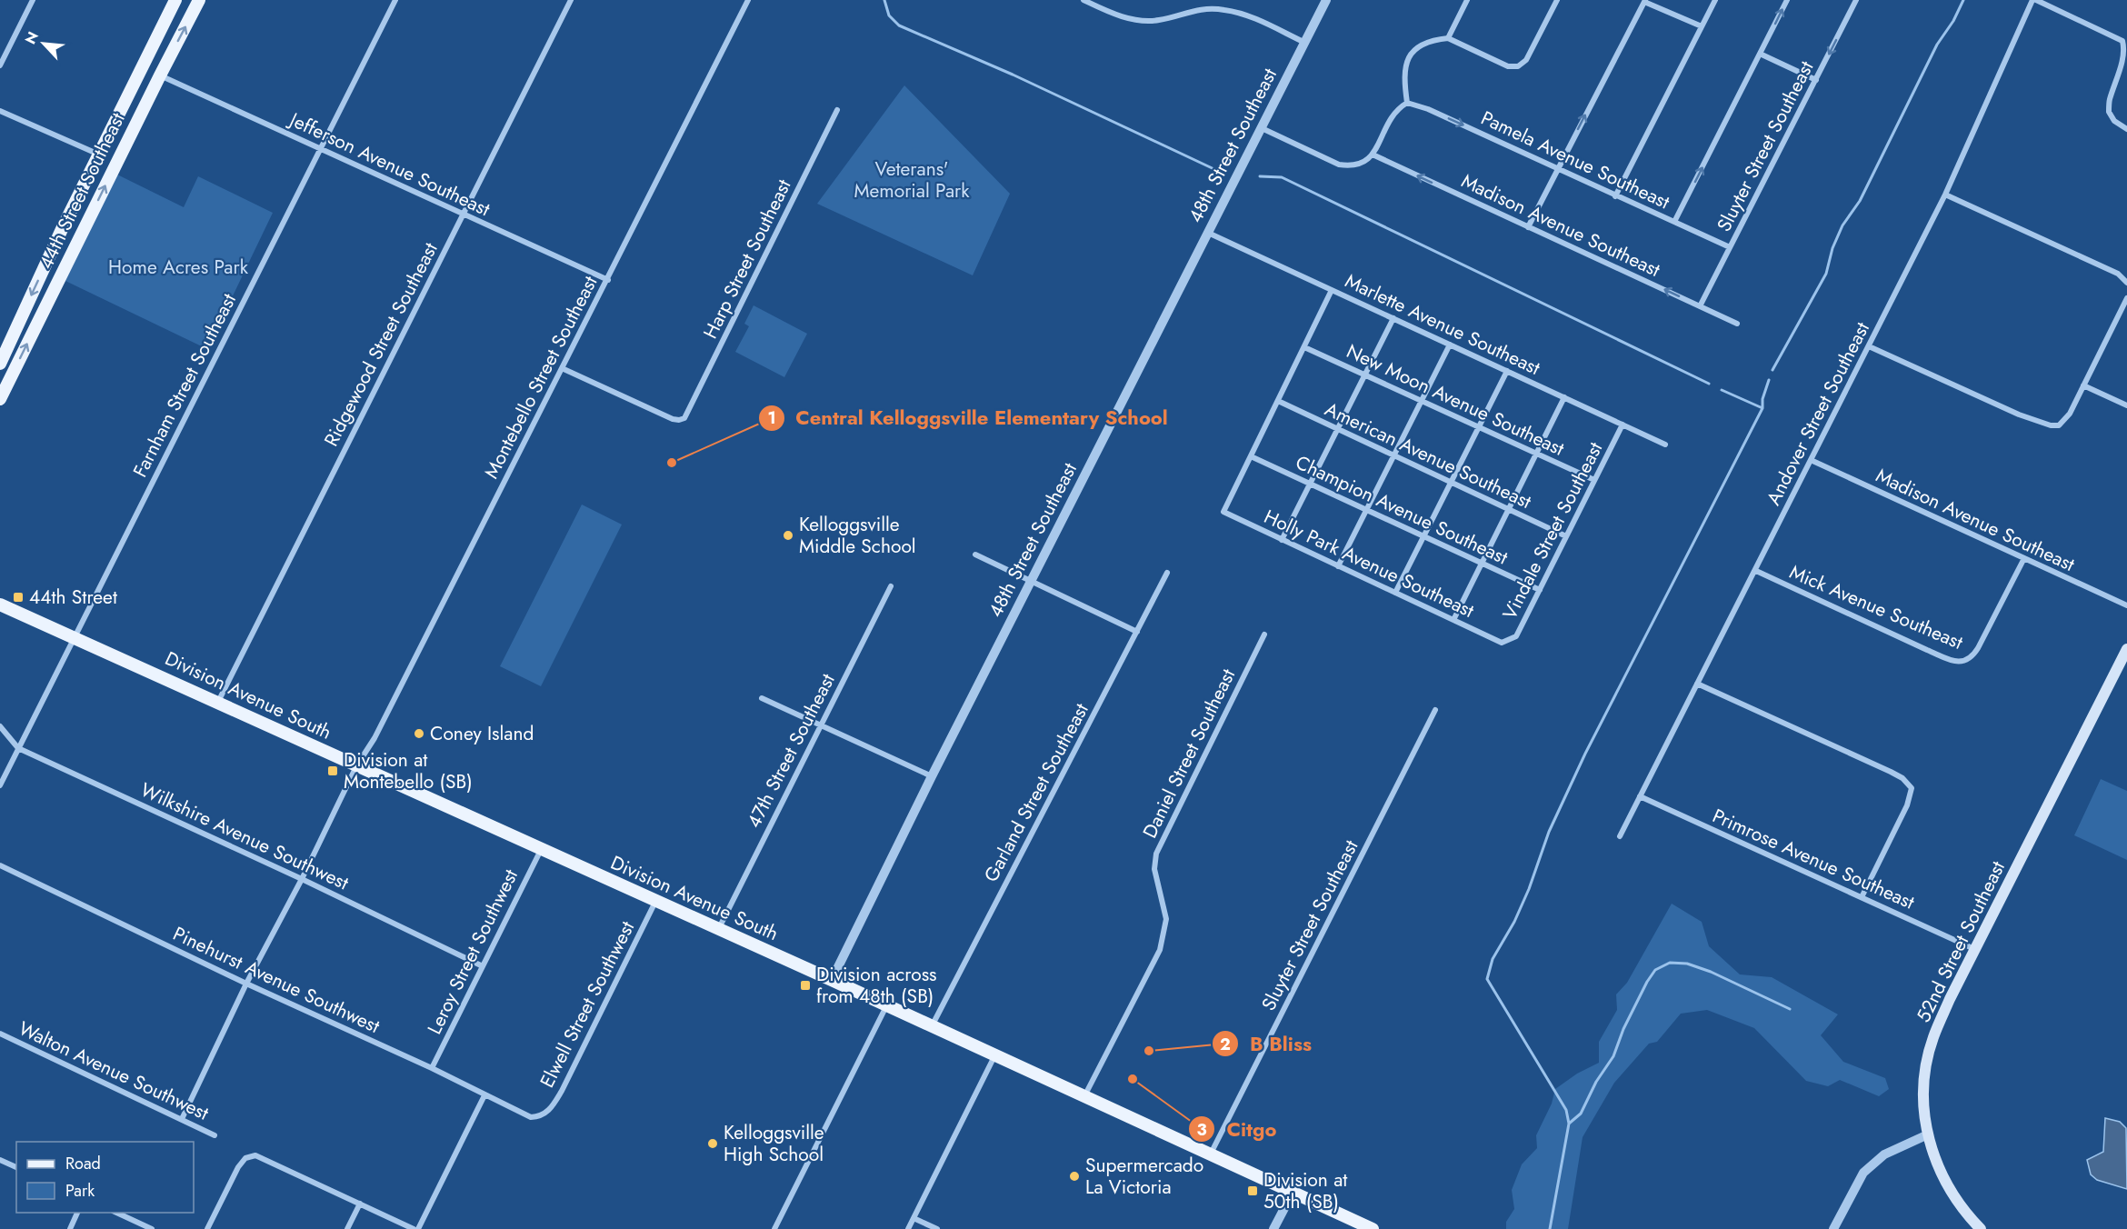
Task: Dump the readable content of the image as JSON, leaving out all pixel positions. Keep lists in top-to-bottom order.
{
  "streets": {
    "main road": ["44th Street Southeast", "Division Avenue South", "52nd Street Southeast"],
    "street": [
      "48th Street Southeast",
      "Sluyter Street Southeast",
      "Pamela Avenue Southeast",
      "Jefferson Avenue Southeast",
      "Madison Avenue Southeast",
      "Harp Street Southeast",
      "Marlette Avenue Southeast",
      "Ridgewood Street Southeast",
      "Montebello Street Southeast",
      "Farnham Street Southeast",
      "New Moon Avenue Southeast",
      "Andover Street Southeast",
      "American Avenue Southeast",
      "Champion Avenue Southeast",
      "Vindale Street Southeast",
      "Holly Park Avenue Southeast",
      "Mick Avenue Southeast",
      "47th Street Southeast",
      "Daniel Street Southeast",
      "Garland Street Southeast",
      "Wilkshire Avenue Southwest",
      "Primrose Avenue Southeast",
      "Leroy Street Southwest",
      "Pinehurst Avenue Southwest",
      "Elwell Street Southwest",
      "Walton Avenue Southwest"
    ]
  },
  "crossings": [
    ["48th Street Southeast", "Marlette Avenue Southeast"],
    ["48th Street Southeast", "Division Avenue South"],
    ["Sluyter Street Southeast", "Pamela Avenue Southeast"],
    ["Sluyter Street Southeast", "Madison Avenue Southeast"],
    ["Sluyter Street Southeast", "Division Avenue South"],
    ["Jefferson Avenue Southeast", "44th Street Southeast"],
    ["Jefferson Avenue Southeast", "Ridgewood Street Southeast"],
    ["Jefferson Avenue Southeast", "Montebello Street Southeast"],
    ["Jefferson Avenue Southeast", "Farnham Street Southeast"],
    ["Madison Avenue Southeast", "Andover Street Southeast"],
    ["Madison Avenue Southeast", "Mick Avenue Southeast"],
    ["Harp Street Southeast", "Montebello Street Southeast"],
    ["Marlette Avenue Southeast", "Vindale Street Southeast"],
    ["Ridgewood Street Southeast", "Division Avenue South"],
    ["Montebello Street Southeast", "Division Avenue South"],
    ["Montebello Street Southeast", "Wilkshire Avenue Southwest"],
    ["Montebello Street Southeast", "Pinehurst Avenue Southwest"],
    ["Montebello Street Southeast", "Walton Avenue Southwest"],
    ["Farnham Street Southeast", "Division Avenue South"],
    ["Farnham Street Southeast", "Wilkshire Avenue Southwest"],
    ["New Moon Avenue Southeast", "Vindale Street Southeast"],
    ["Andover Street Southeast", "Mick Avenue Southeast"],
    ["Andover Street Southeast", "Primrose Avenue Southeast"],
    ["American Avenue Southeast", "Vindale Street Southeast"],
    ["Champion Avenue Southeast", "Vindale Street Southeast"],
    ["Champion Avenue Southeast", "Holly Park Avenue Southeast"],
    ["Vindale Street Southeast", "Holly Park Avenue Southeast"],
    ["Division Avenue South", "47th Street Southeast"],
    ["Division Avenue South", "Daniel Street Southeast"],
    ["Division Avenue South", "Garland Street Southeast"],
    ["Division Avenue South", "Leroy Street Southwest"],
    ["Division Avenue South", "Elwell Street Southwest"],
    ["Wilkshire Avenue Southwest", "Leroy Street Southwest"],
    ["Primrose Avenue Southeast", "52nd Street Southeast"],
    ["Leroy Street Southwest", "Pinehurst Avenue Southwest"],
    ["Pinehurst Avenue Southwest", "Elwell Street Southwest"]
  ],
  "one_way": ["Pamela Avenue Southeast", "Madison Avenue Southeast"],
  "parks": ["Veterans' Memorial Park", "Home Acres Park"],
  "places": {
    "other": [
      "Central Kelloggsville Elementary School",
      "Kelloggsville Middle School",
      "Coney Island",
      "B Bliss",
      "Citgo",
      "Kelloggsville High School",
      "Supermercado La Victoria"
    ],
    "transit": [
      "44th Street",
      "Division at Montebello (SB)",
      "Division across from 48th (SB)",
      "Division at 50th (SB)"
    ]
  },
  "legend": ["Road", "Park"],
  "north": "top left"
}
